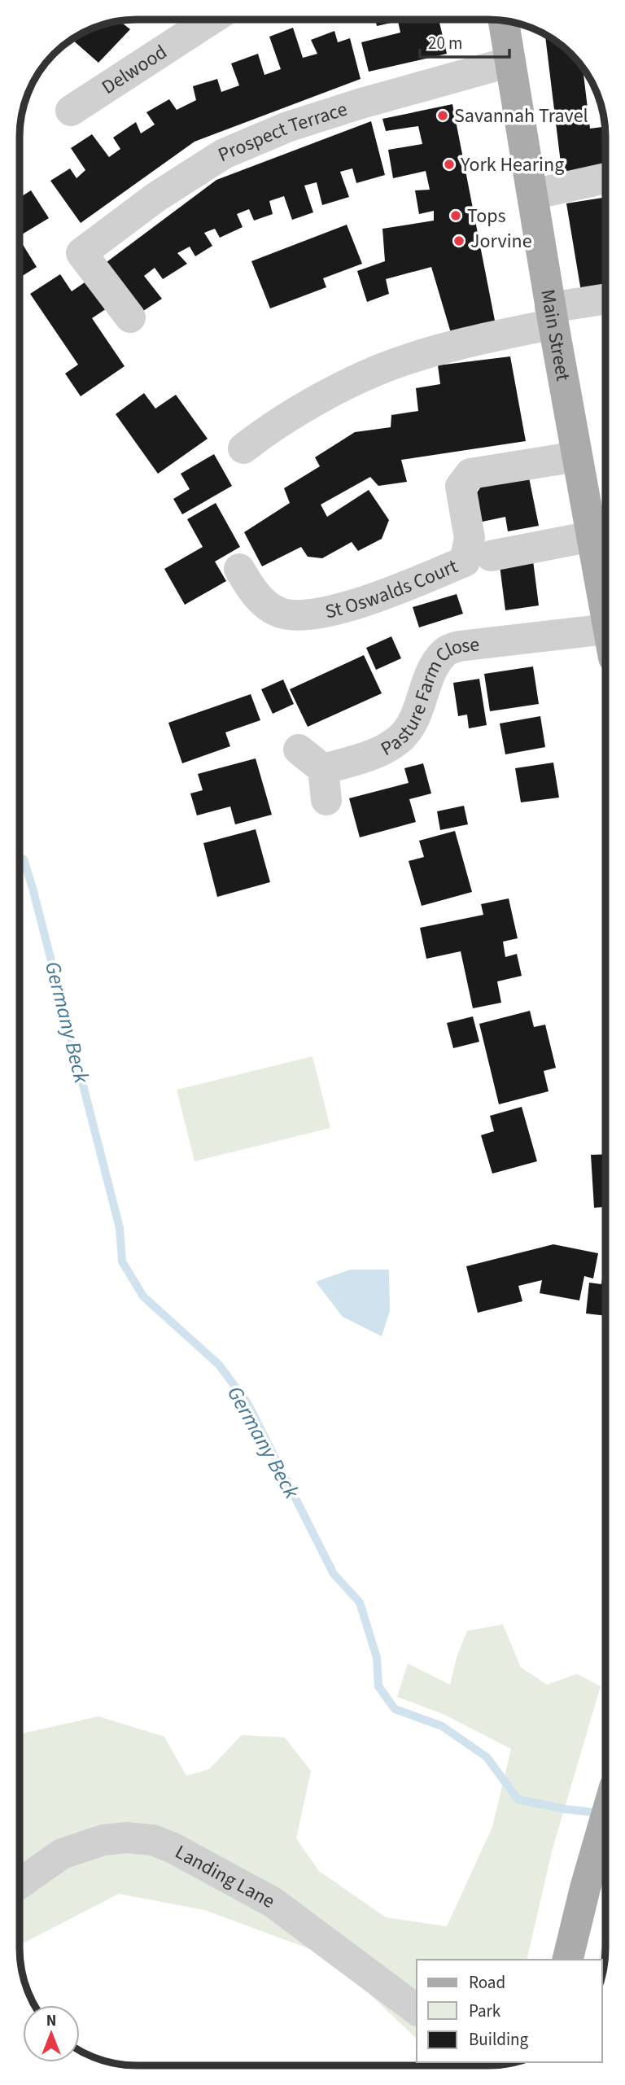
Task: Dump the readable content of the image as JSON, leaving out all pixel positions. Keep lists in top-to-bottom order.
{
  "streets": {
    "main road": ["Main Street"],
    "street": [
      "Delwood",
      "Prospect Terrace",
      "St Oswalds Court",
      "Pasture Farm Close",
      "Landing Lane"
    ]
  },
  "crossings": [
    ["Prospect Terrace", "Main Street"],
    ["Main Street", "St Oswalds Court"]
  ],
  "water": ["Germany Beck"],
  "places": [
    "Savannah Travel",
    "York Hearing",
    "Tops",
    "Jorvine"
  ],
  "legend": ["Road", "Park", "Building"],
  "scale_bar": "20 m",
  "north": "top"
}
